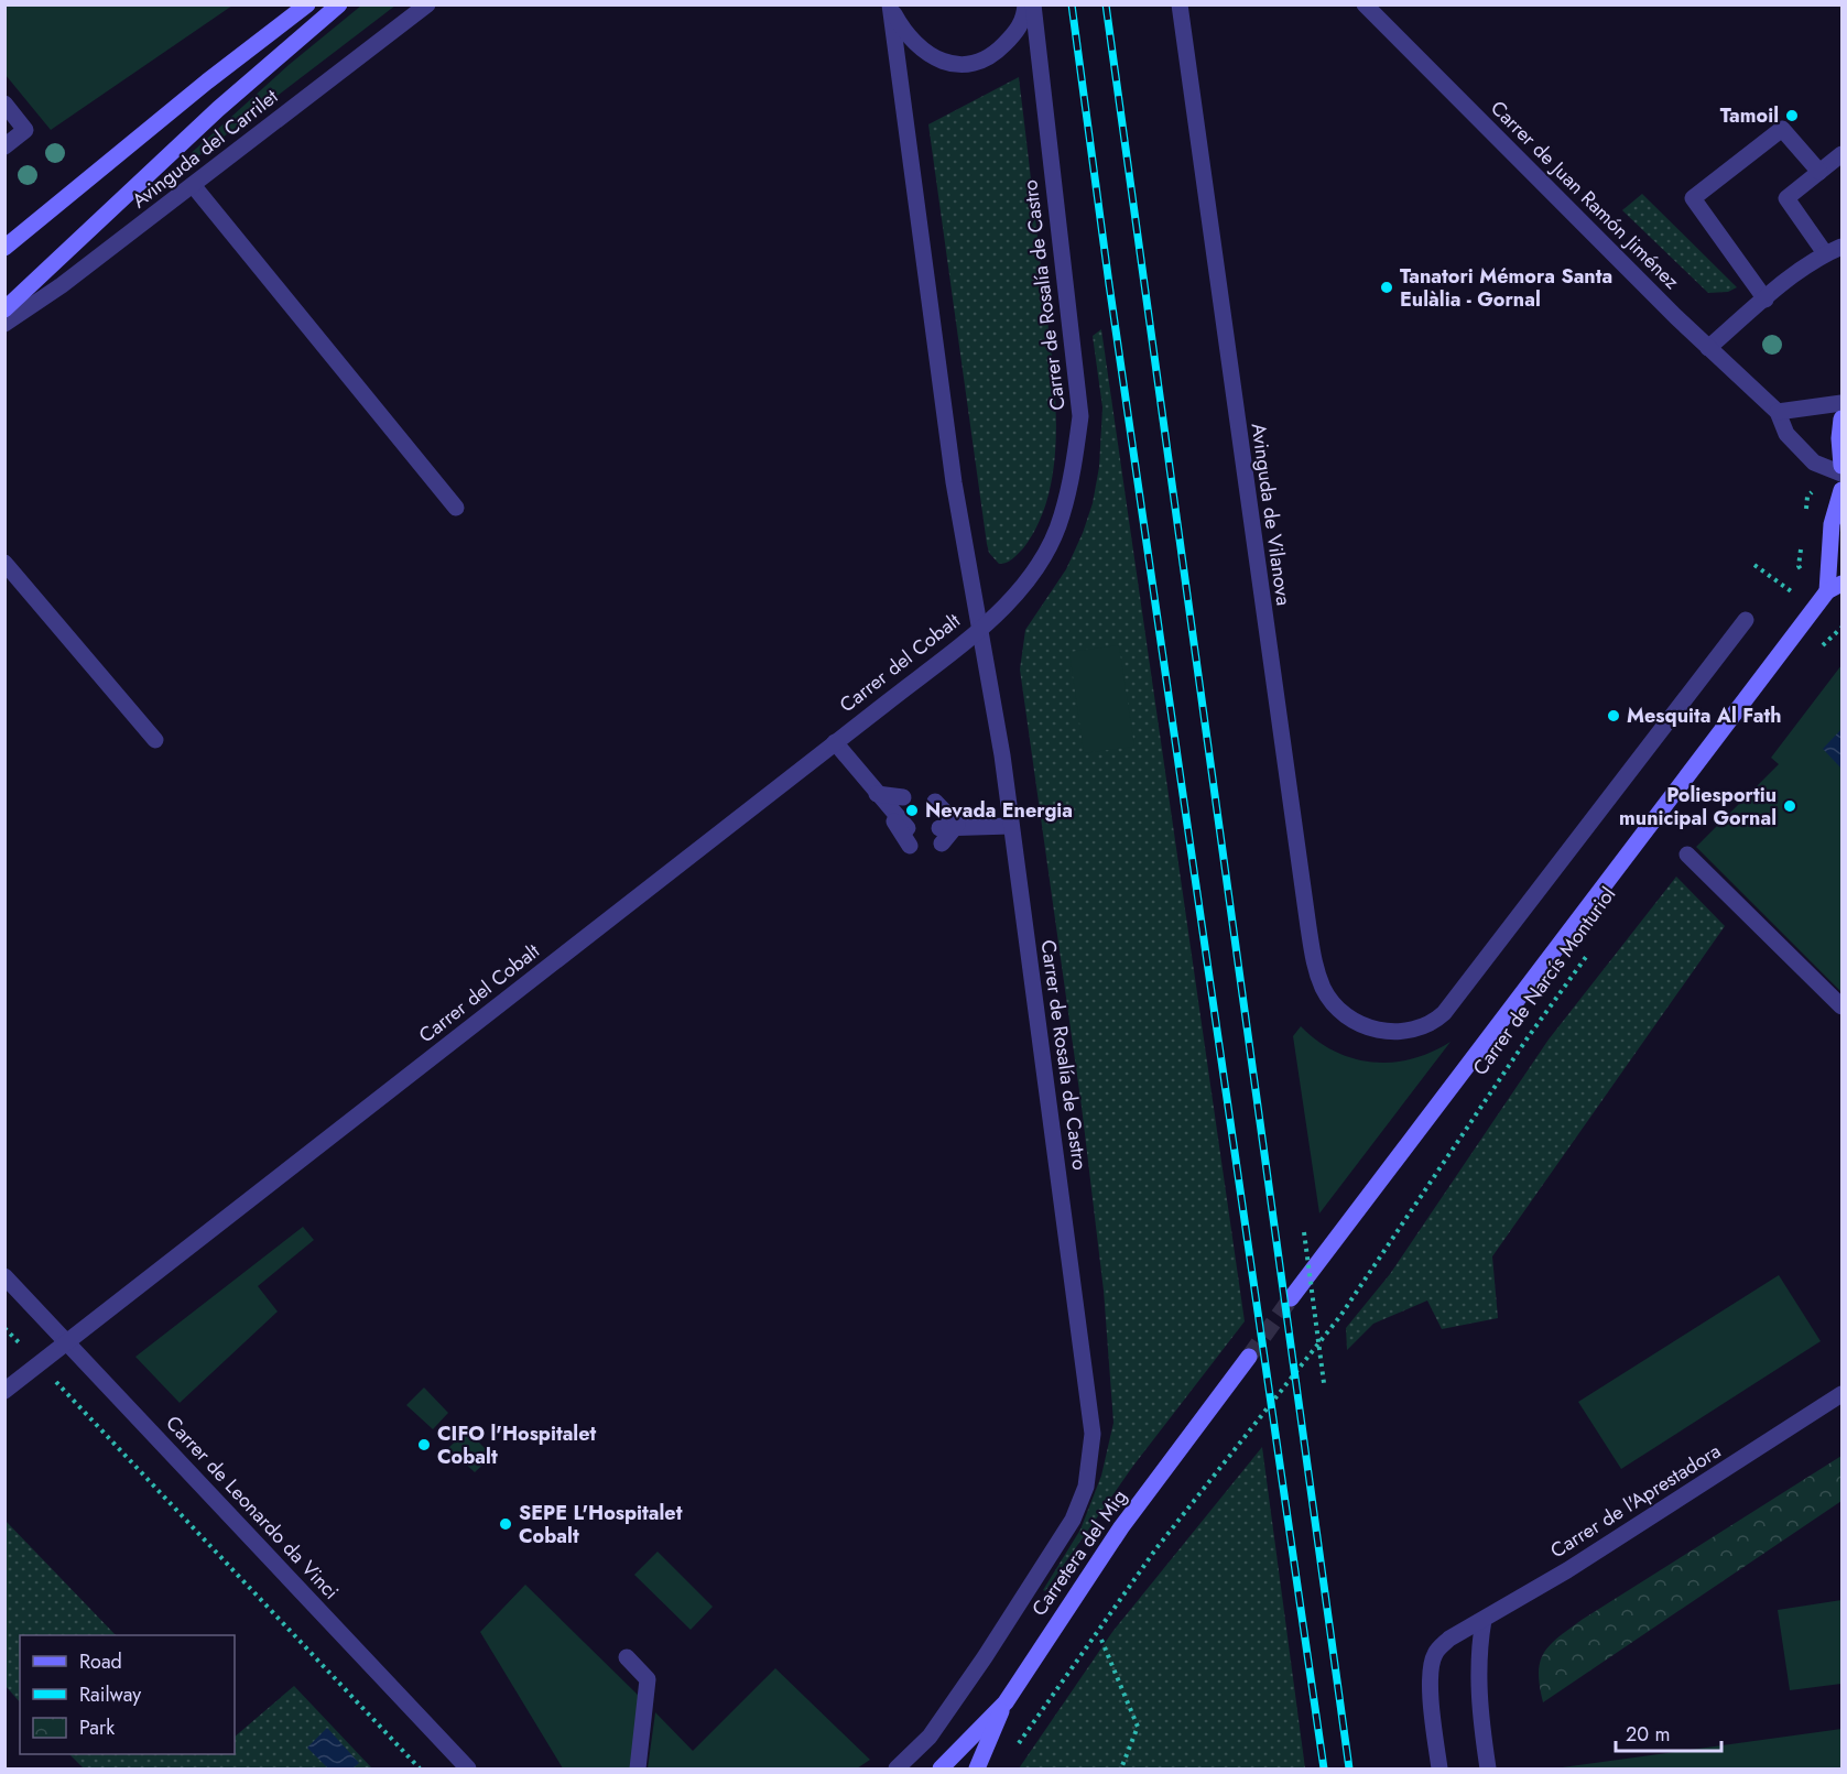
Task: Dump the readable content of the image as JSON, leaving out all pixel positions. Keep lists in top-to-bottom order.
{
  "streets": {
    "street": [
      "Avinguda del Carrilet",
      "Carrer de Juan Ramón Jiménez",
      "Carrer de Rosalía de Castro",
      "Avinguda de Vilanova",
      "Carrer del Cobalt",
      "Carrer de Narcís Monturiol",
      "Carrer de l'Aprestadora",
      "Carrer de Leonardo da Vinci",
      "Carretera del Mig"
    ]
  },
  "crossings": [
    ["Carrer de Rosalía de Castro", "Carrer del Cobalt"],
    ["Carrer de Rosalía de Castro", "Carretera del Mig"],
    ["Carrer del Cobalt", "Carrer de Leonardo da Vinci"]
  ],
  "places": [
    "Tamoil",
    "Tanatori Mémora Santa Eulàlia - Gornal",
    "Mesquita Al Fath",
    "Poliesportiu municipal Gornal",
    "Nevada Energia",
    "CIFO l'Hospitalet Cobalt",
    "SEPE L'Hospitalet Cobalt"
  ],
  "legend": ["Road", "Railway", "Park"],
  "scale_bar": "20 m"
}
